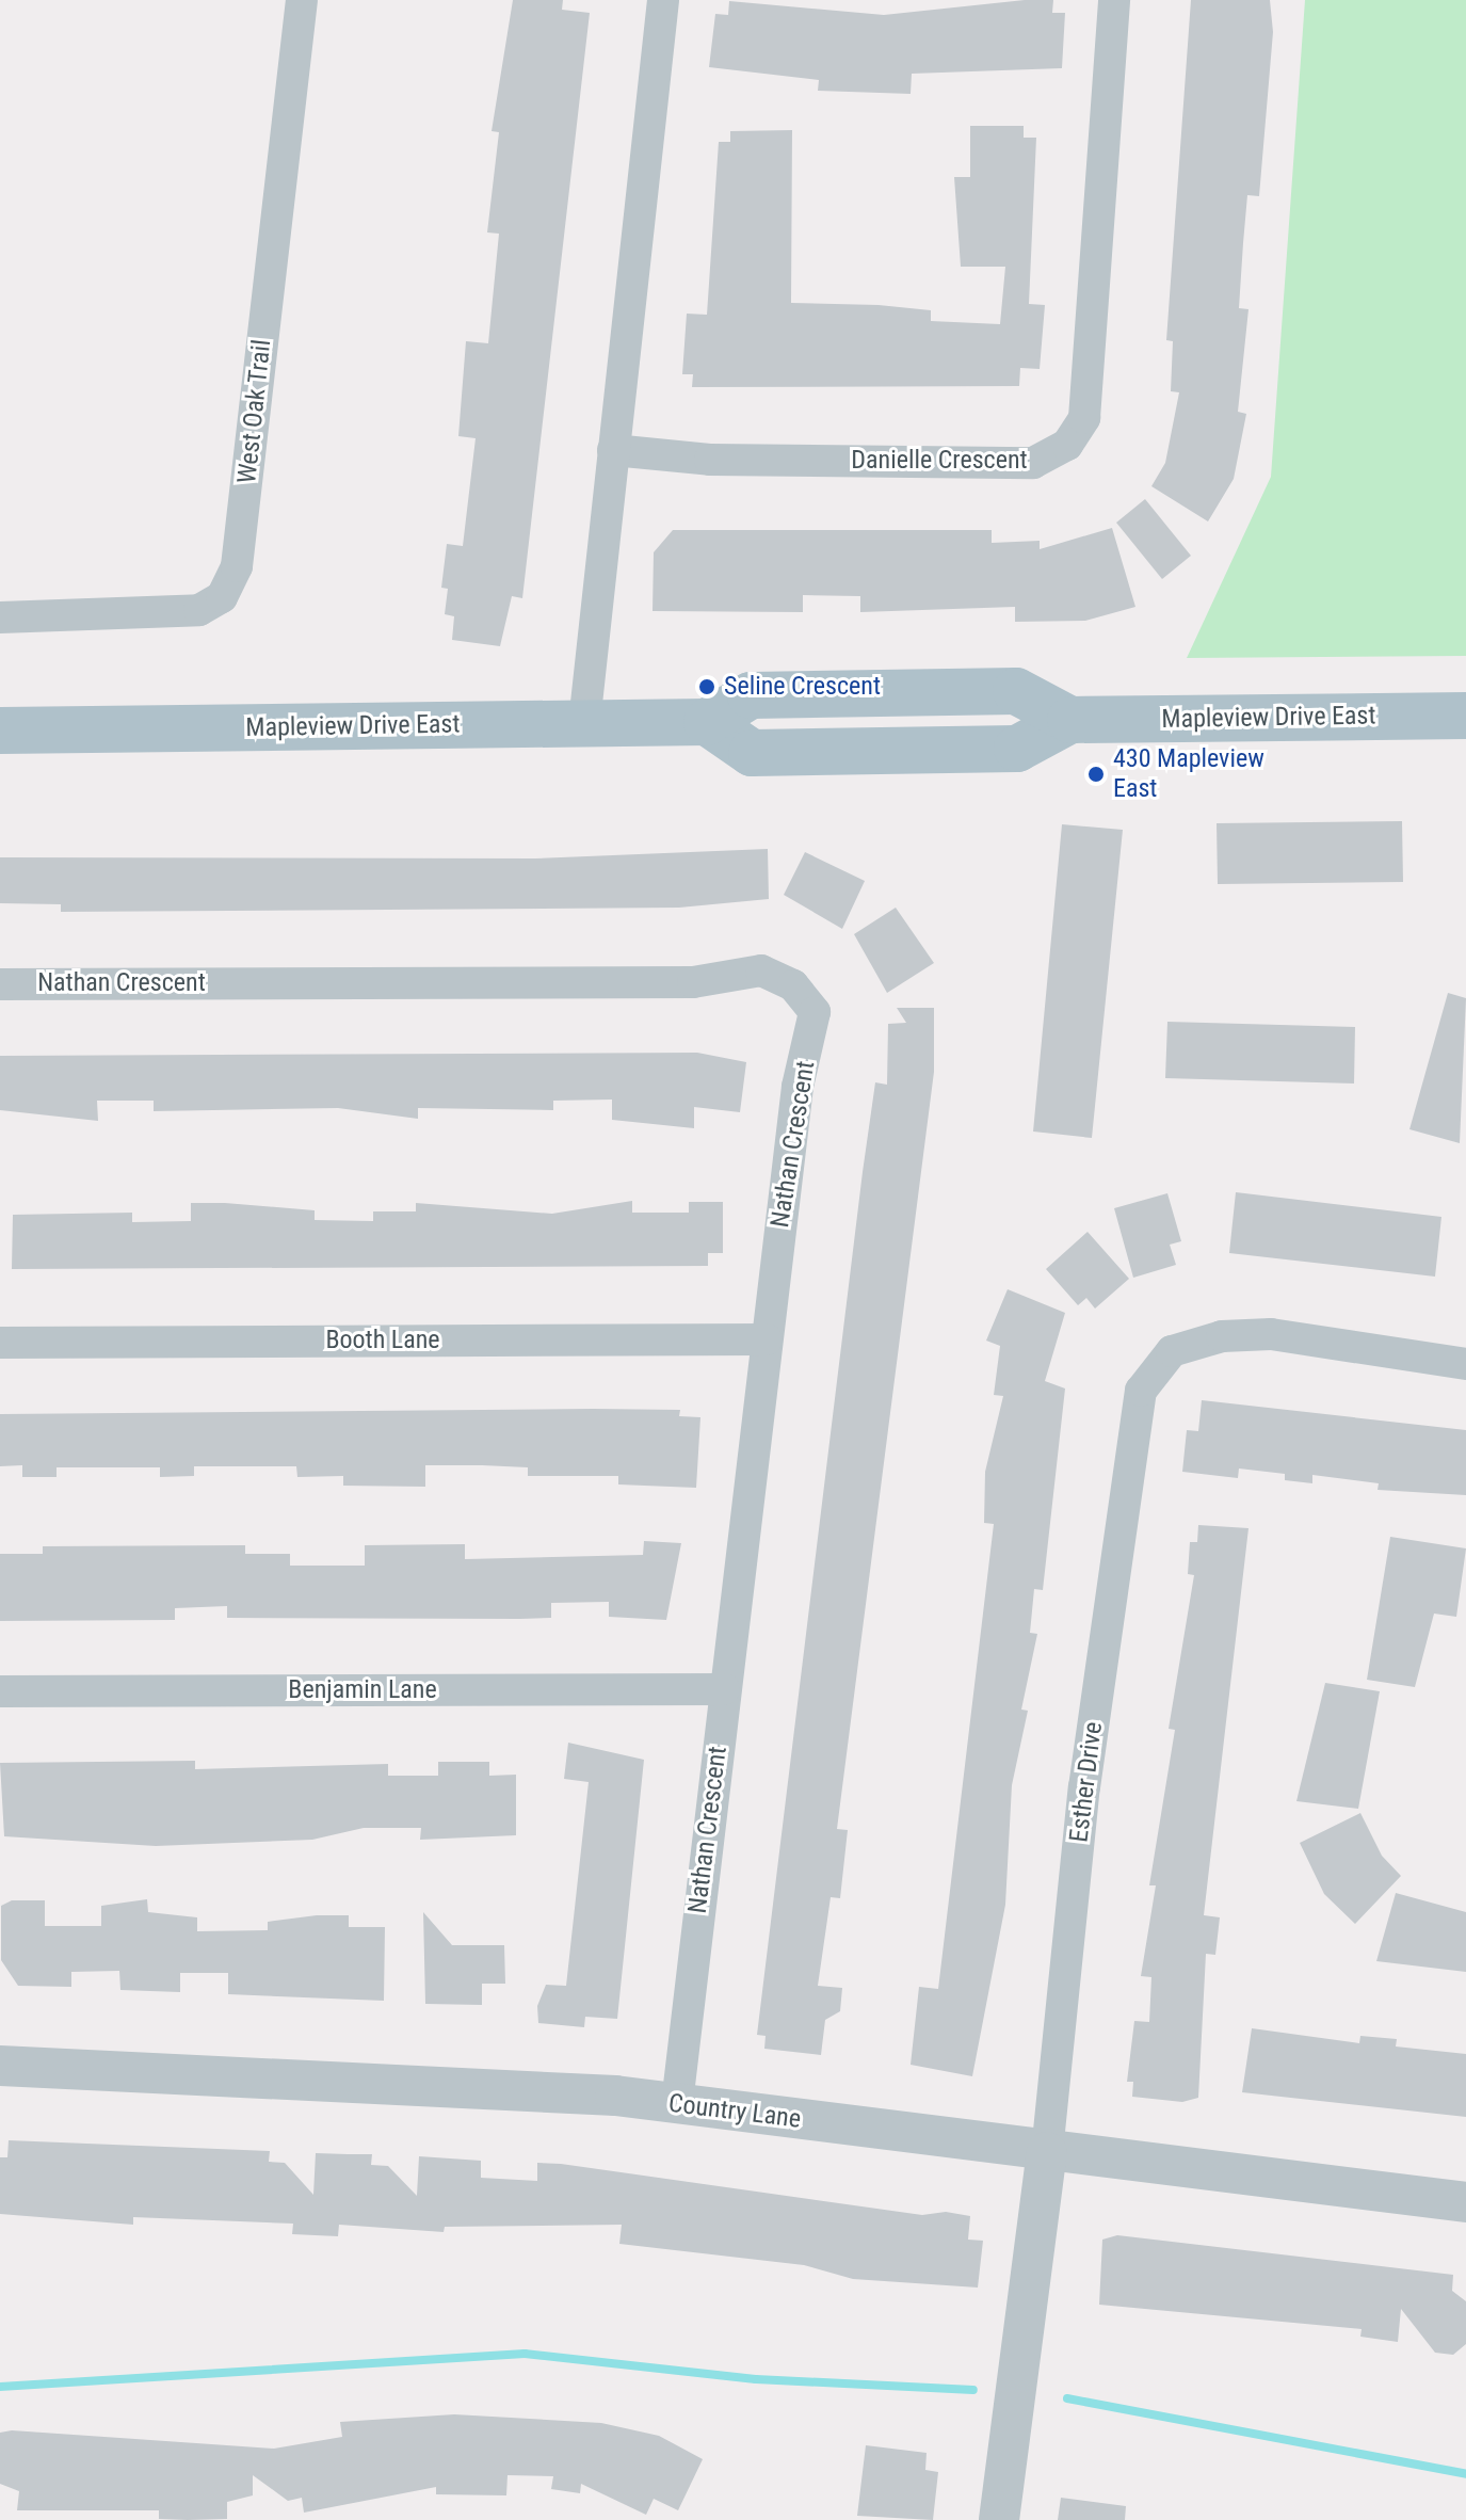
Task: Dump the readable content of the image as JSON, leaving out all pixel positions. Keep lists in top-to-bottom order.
{
  "streets": {
    "main road": ["Mapleview Drive East"],
    "street": [
      "West Oak Trail",
      "Danielle Crescent",
      "Nathan Crescent",
      "Booth Lane",
      "Benjamin Lane",
      "Esther Drive",
      "Country Lane"
    ]
  },
  "crossings": [
    ["Nathan Crescent", "Booth Lane"],
    ["Nathan Crescent", "Benjamin Lane"],
    ["Nathan Crescent", "Country Lane"],
    ["Esther Drive", "Country Lane"]
  ],
  "places": ["Seline Crescent", "430 Mapleview East"]
}
